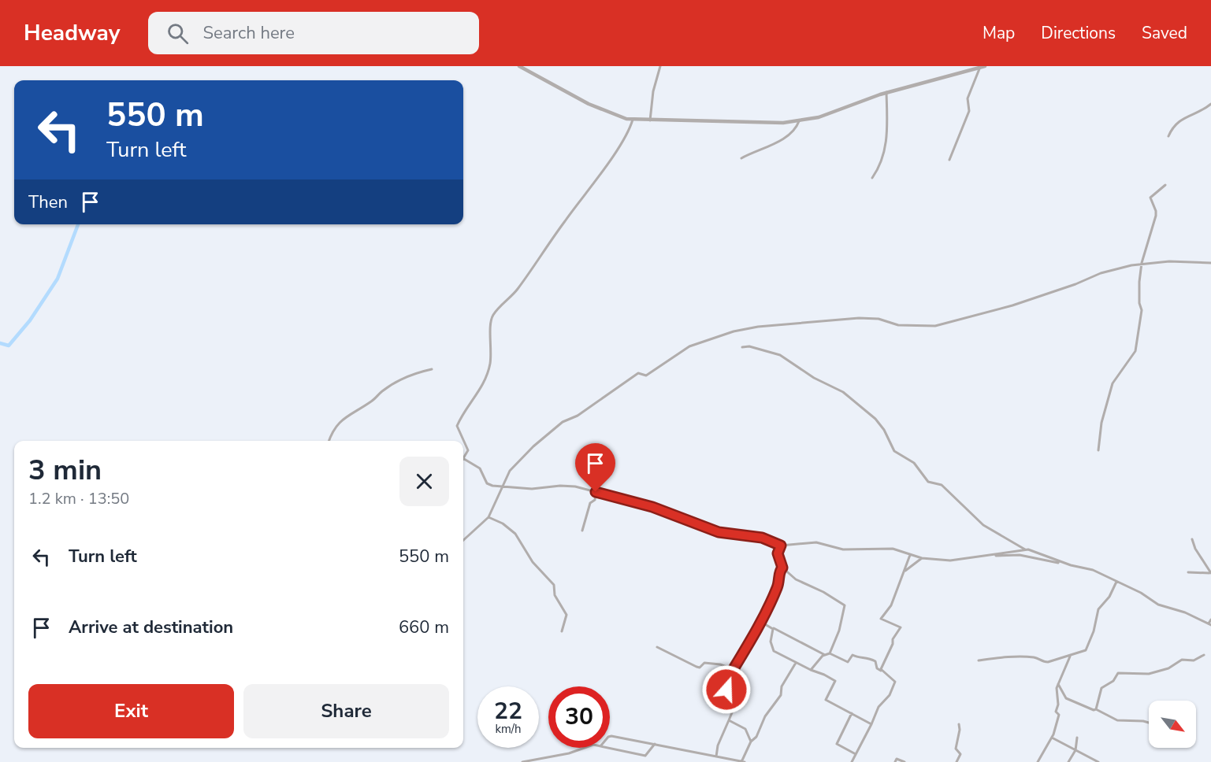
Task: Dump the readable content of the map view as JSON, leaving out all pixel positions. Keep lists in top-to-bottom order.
{
  "north": "bottom right",
  "page": {
    "header": "Headway",
    "search": "Search here",
    "nav": ["Map", "Directions", "Saved"],
    "turn": ["550 m", "Turn left"],
    "then": "Then",
    "heading": ["3 min", "1.2 km · 13:50"],
    "list": [
      {
        "name": "Turn left",
        "value": "550 m"
      },
      {
        "name": "Arrive at destination",
        "value": "660 m"
      }
    ],
    "buttons": ["Exit", "Share"],
    "speed": "22 km/h",
    "limit": "30"
  }
}
